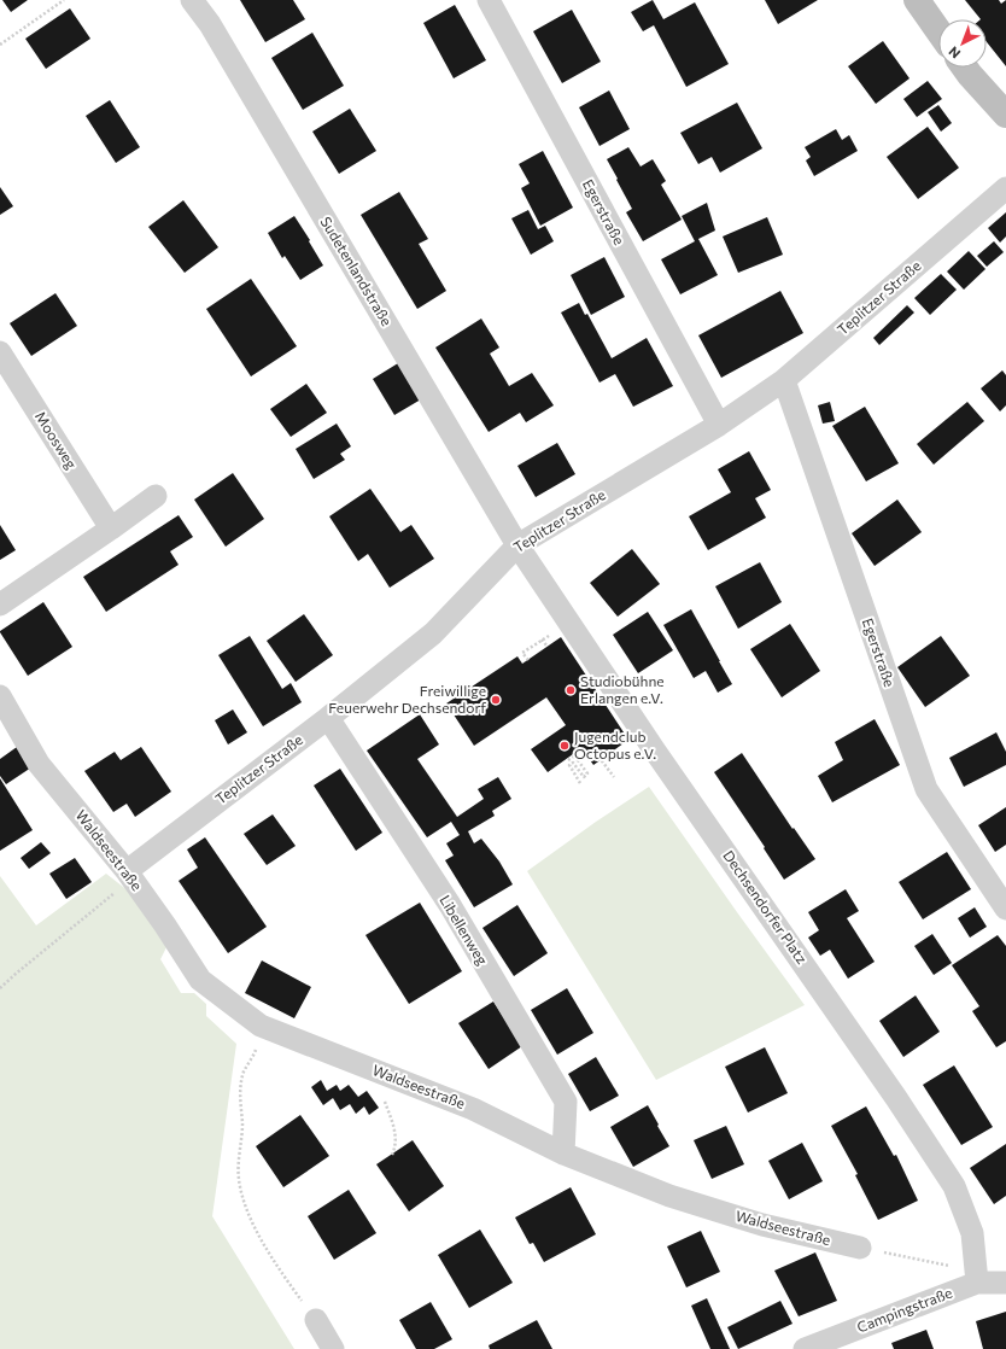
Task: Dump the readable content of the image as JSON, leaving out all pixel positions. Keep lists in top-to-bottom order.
{
  "streets": {
    "street": [
      "Egerstraße",
      "Sudetenlandstraße",
      "Teplitzer Straße",
      "Moosweg",
      "Waldseestraße",
      "Dechsendorfer Platz",
      "Libellenweg",
      "Campingstraße"
    ]
  },
  "crossings": [
    ["Egerstraße", "Teplitzer Straße"],
    ["Sudetenlandstraße", "Teplitzer Straße"],
    ["Sudetenlandstraße", "Dechsendorfer Platz"],
    ["Teplitzer Straße", "Waldseestraße"],
    ["Teplitzer Straße", "Dechsendorfer Platz"],
    ["Teplitzer Straße", "Libellenweg"],
    ["Waldseestraße", "Libellenweg"],
    ["Dechsendorfer Platz", "Campingstraße"]
  ],
  "places": ["Studiobühne Erlangen e.V.", "Freiwillige Feuerwehr Dechsendorf", "Jugendclub Octopus e.V."],
  "north": "bottom left"
}
